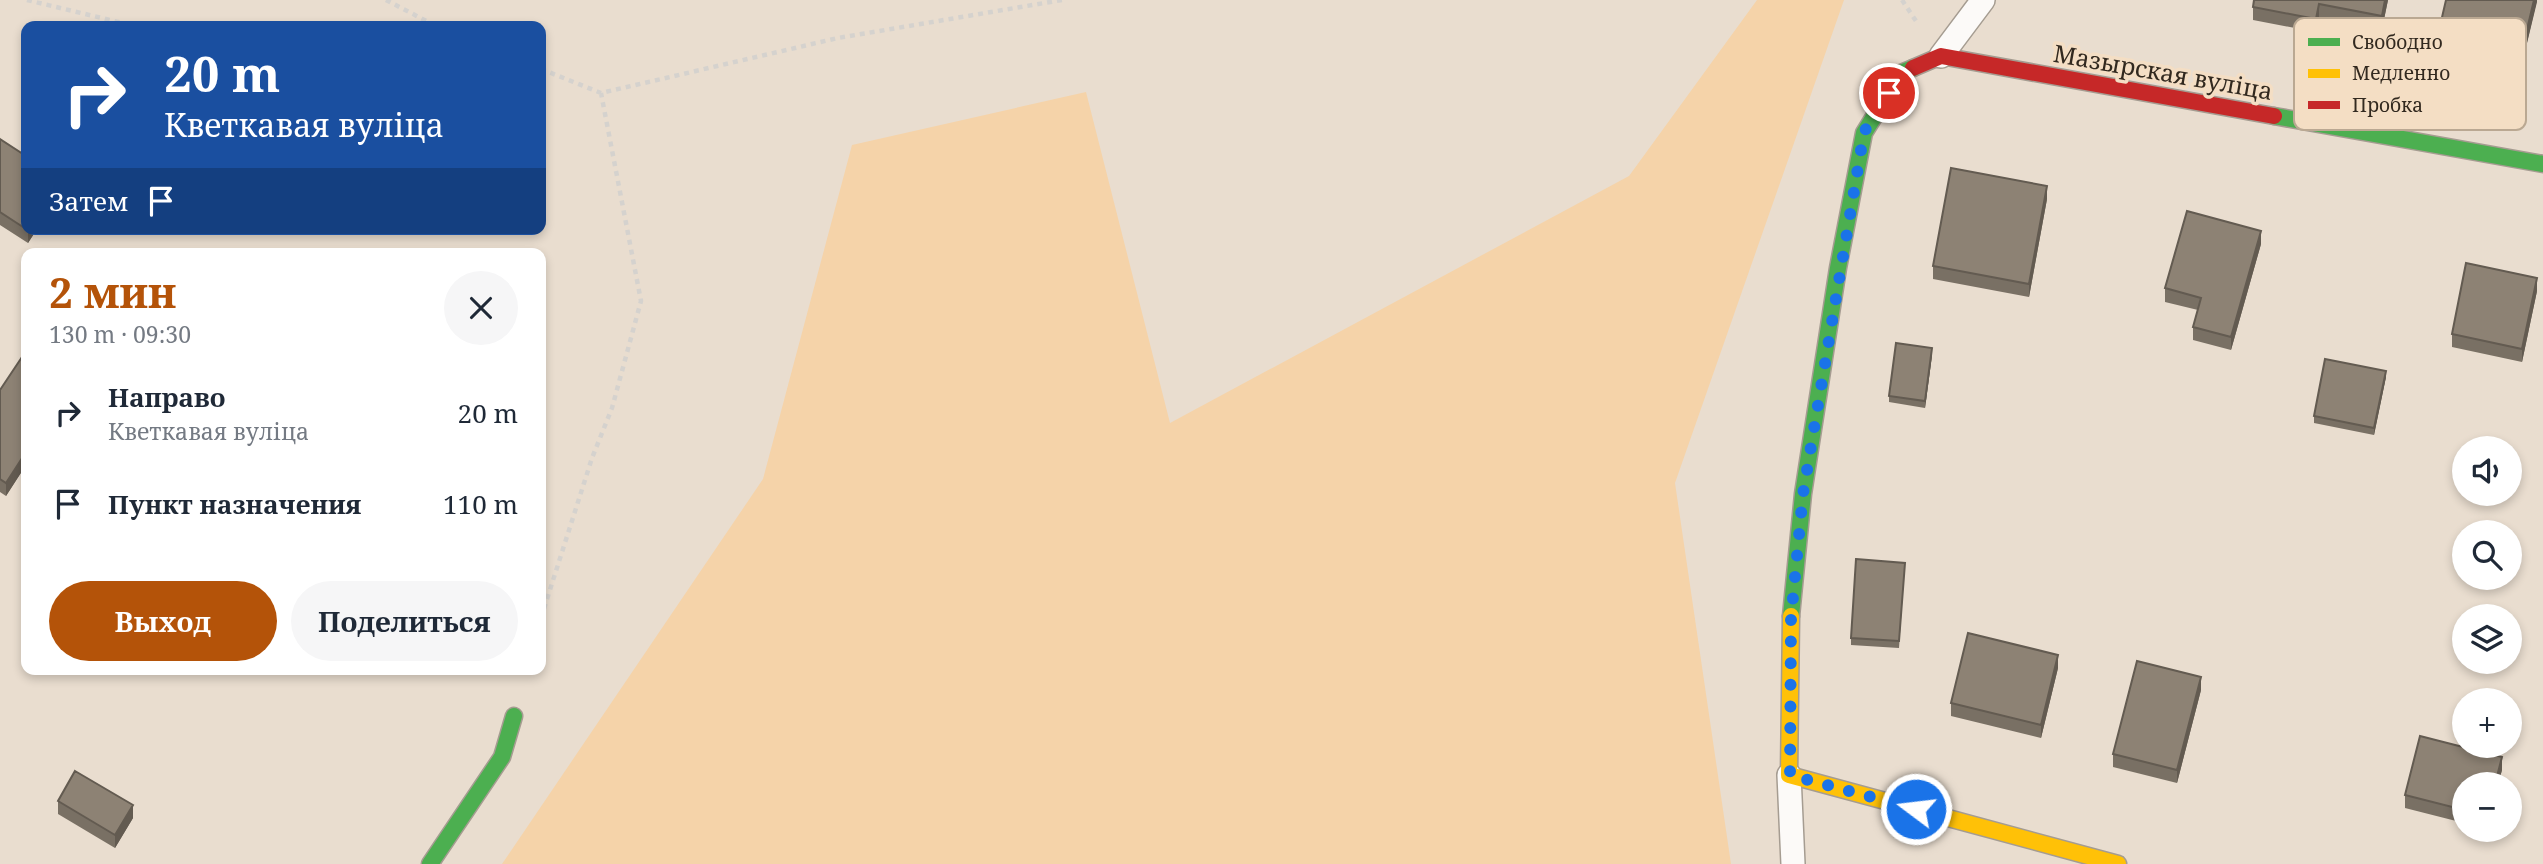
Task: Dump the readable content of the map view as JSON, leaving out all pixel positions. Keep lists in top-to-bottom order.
{
  "streets": {
    "street": ["Мазырская вуліца"]
  },
  "legend": ["Свободно", "Медленно", "Пробка"],
  "page": {
    "turn": ["20 m", "Кветкавая вуліца"],
    "then": "Затем",
    "heading": ["2 мин", "130 m · 09:30"],
    "list": [
      {
        "name": "Направо",
        "note": "Кветкавая вуліца",
        "value": "20 m"
      },
      {
        "name": "Пункт назначения",
        "value": "110 m"
      }
    ],
    "map_buttons": ["+", "−"],
    "buttons": ["Выход", "Поделиться"]
  }
}
